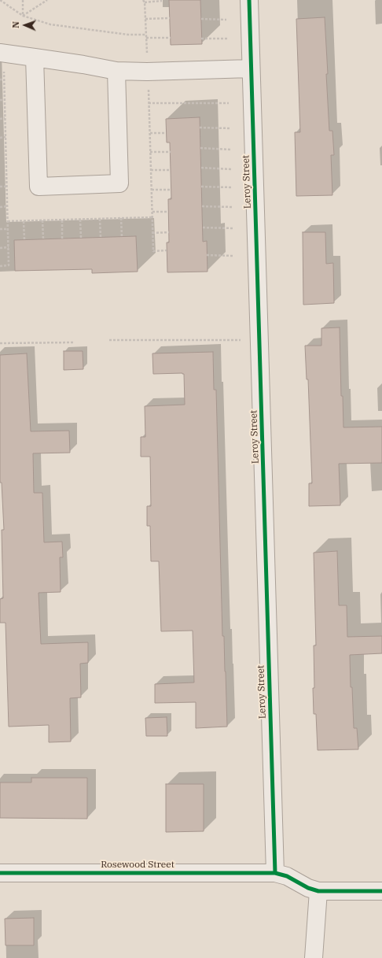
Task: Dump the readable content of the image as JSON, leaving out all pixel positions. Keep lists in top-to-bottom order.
{
  "streets": {
    "street": ["Leroy Street", "Rosewood Street"]
  },
  "crossings": [
    ["Leroy Street", "Rosewood Street"]
  ],
  "north": "left"
}
